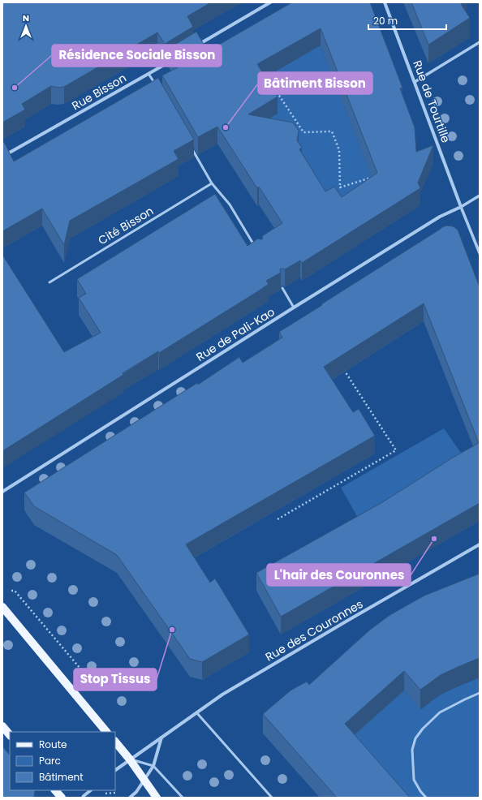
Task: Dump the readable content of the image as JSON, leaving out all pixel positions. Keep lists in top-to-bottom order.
{
  "streets": {
    "street": [
      "Rue Bisson",
      "Rue de Tourtille",
      "Rue de Pali-Kao",
      "Rue des Couronnes"
    ],
    "lane": ["Cité Bisson"]
  },
  "crossings": [
    ["Rue de Tourtille", "Rue de Pali-Kao"]
  ],
  "places": [
    "Résidence Sociale Bisson",
    "Bâtiment Bisson",
    "L'hair des Couronnes",
    "Stop Tissus"
  ],
  "legend": ["Route", "Parc", "Bâtiment"],
  "scale_bar": "20 m",
  "north": "top"
}
